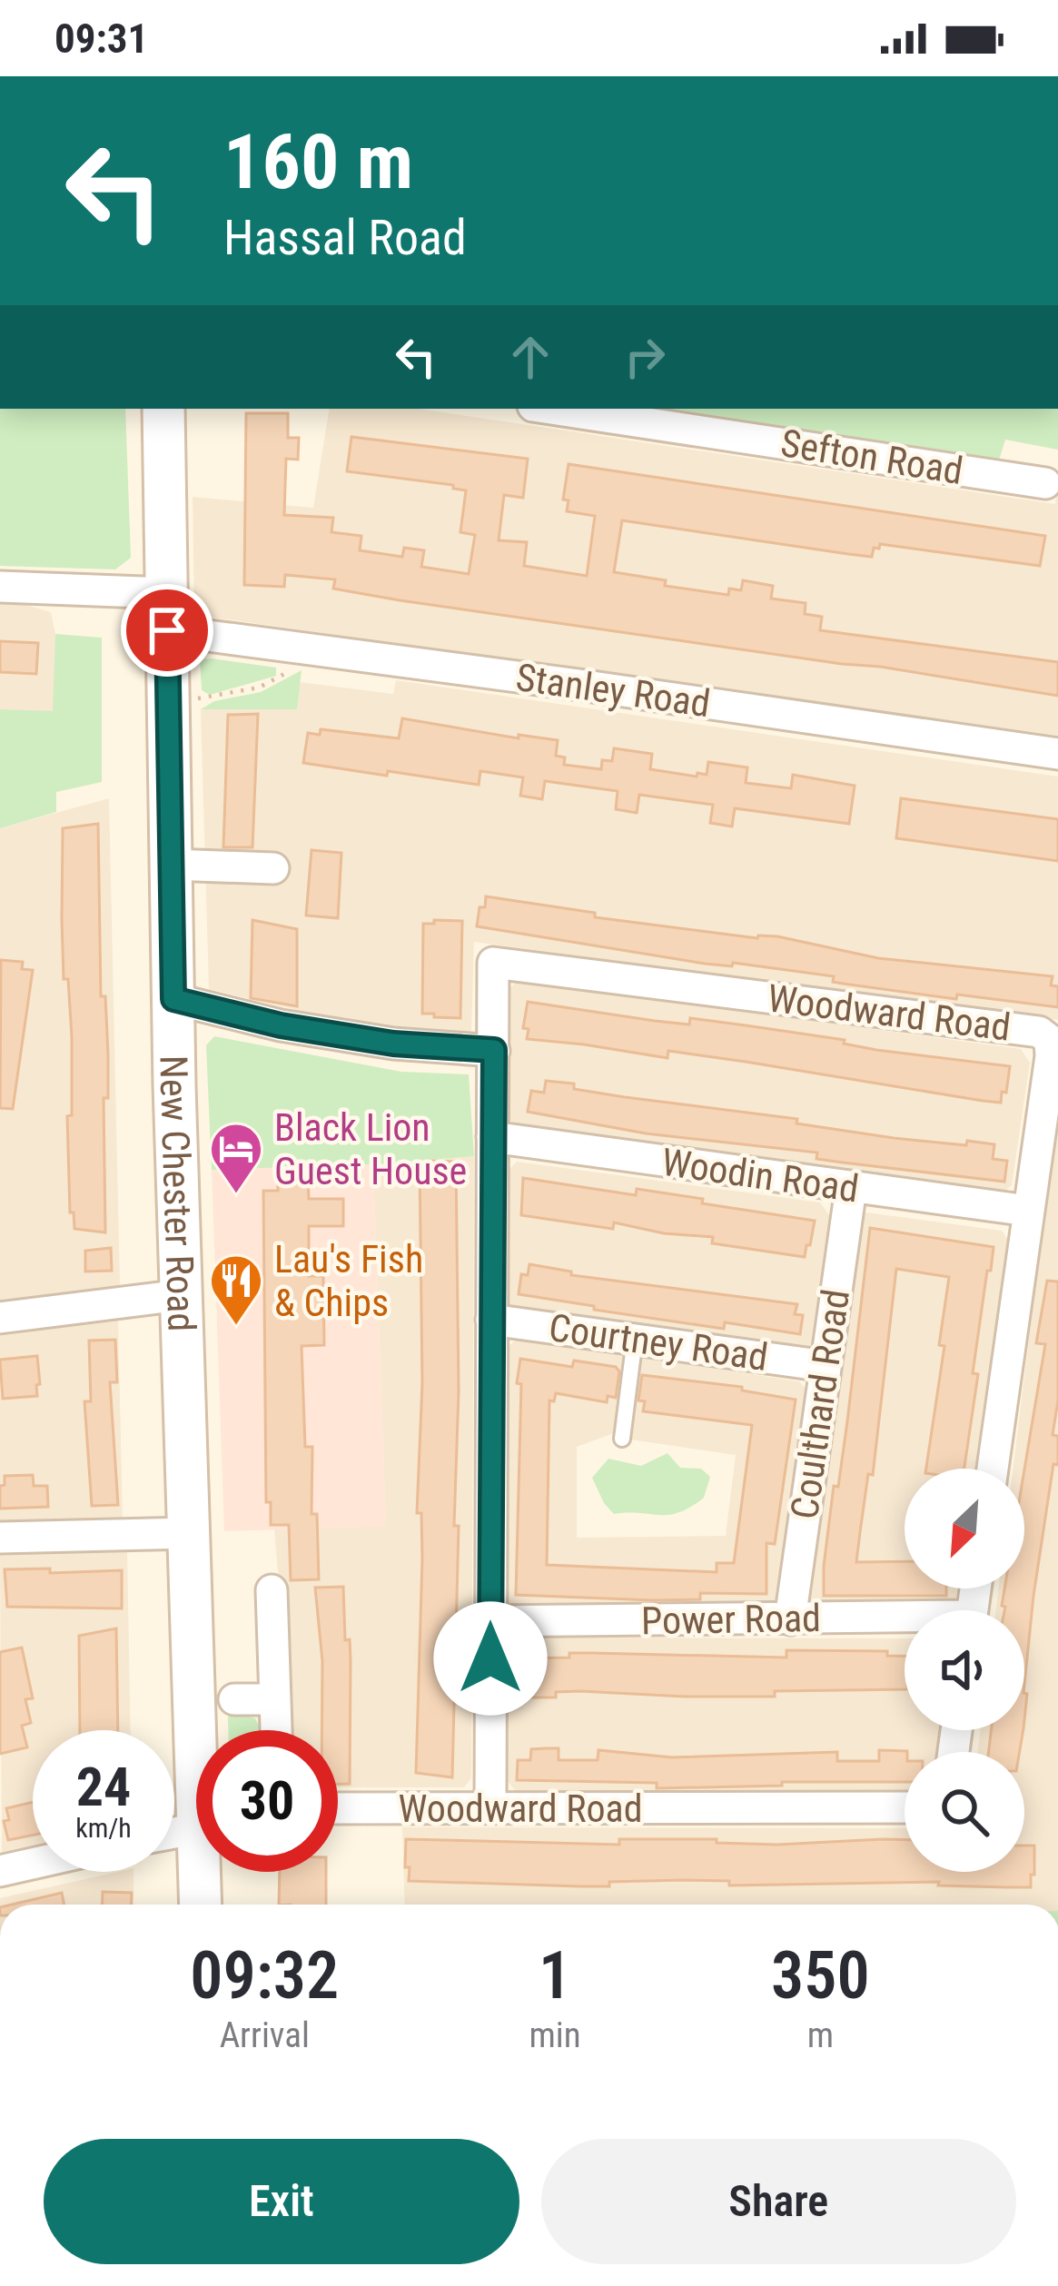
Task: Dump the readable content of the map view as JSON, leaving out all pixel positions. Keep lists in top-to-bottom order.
{
  "streets": {
    "main road": ["New Chester Road"],
    "street": [
      "Sefton Road",
      "Stanley Road",
      "Woodward Road",
      "Woodin Road",
      "Courtney Road",
      "Coulthard Road",
      "Power Road"
    ]
  },
  "crossings": [
    ["Stanley Road", "New Chester Road"],
    ["Woodward Road", "Woodin Road"],
    ["Woodin Road", "Coulthard Road"],
    ["Courtney Road", "Coulthard Road"],
    ["Coulthard Road", "Power Road"]
  ],
  "places": {
    "hotel": ["Black Lion Guest House"],
    "restaurant": ["Lau's Fish & Chips"]
  },
  "north": "bottom left",
  "page": {
    "status": "09:31",
    "turn": ["160 m", "Hassal Road"],
    "speed": "24 km/h",
    "limit": "30",
    "eta": [
      "09:32",
      "Arrival",
      "1",
      "min",
      "350",
      "m"
    ],
    "buttons": ["Exit", "Share"]
  }
}
